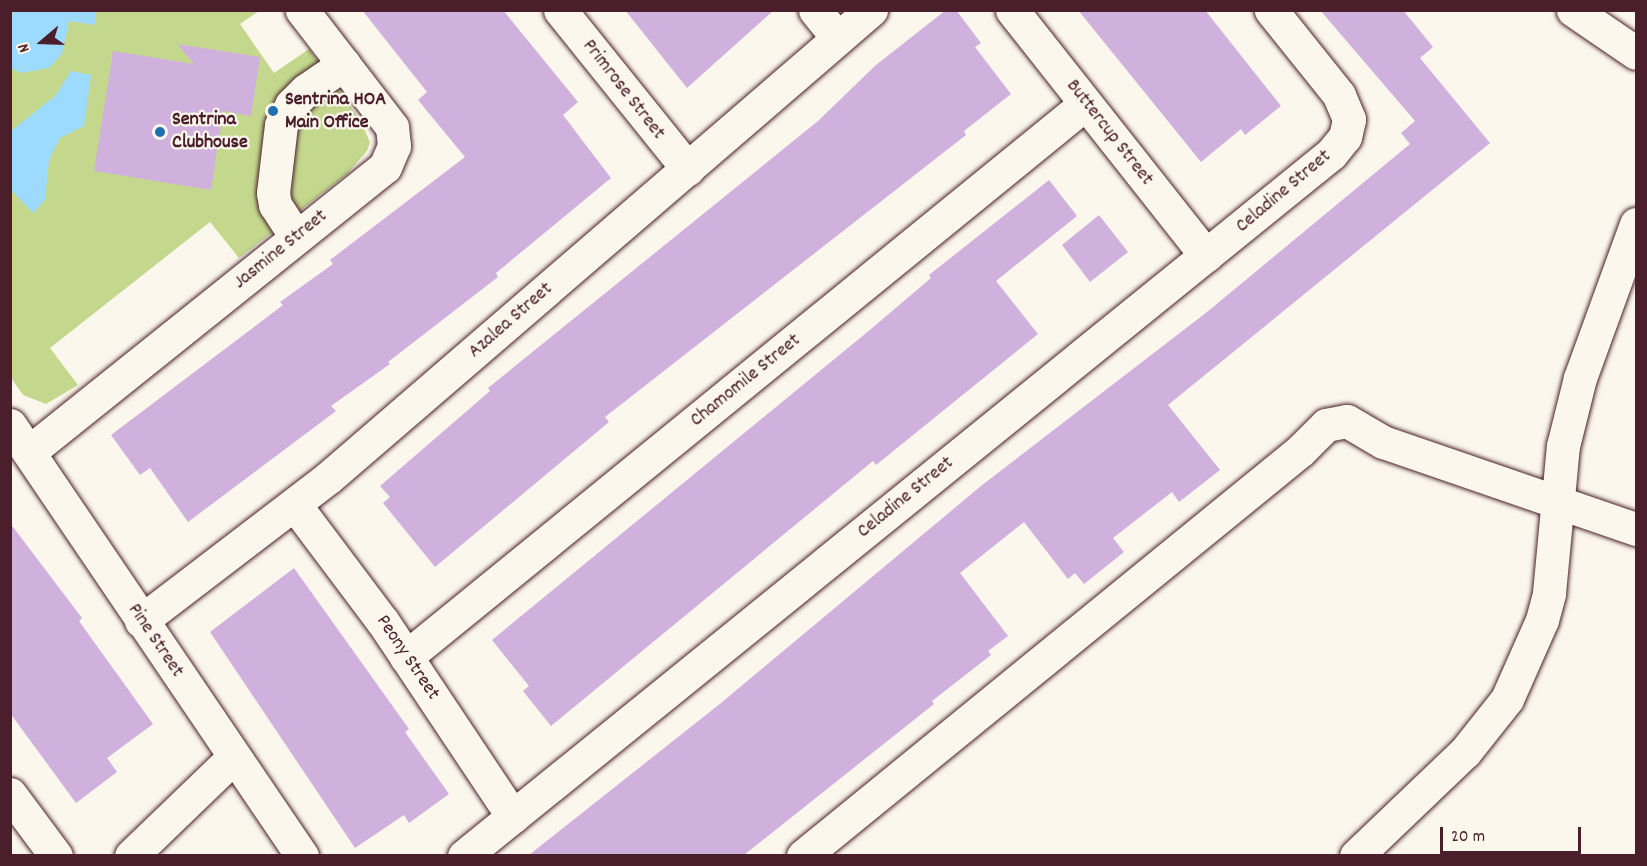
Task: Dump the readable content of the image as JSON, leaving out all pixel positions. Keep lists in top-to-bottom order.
{
  "streets": {
    "street": [
      "Primrose Street",
      "Buttercup Street",
      "Celadine Street",
      "Jasmine Street",
      "Azalea Street",
      "Chamomile Street",
      "Pine Street",
      "Peony Street"
    ]
  },
  "crossings": [
    ["Primrose Street", "Azalea Street"],
    ["Buttercup Street", "Celadine Street"],
    ["Buttercup Street", "Chamomile Street"],
    ["Celadine Street", "Peony Street"],
    ["Jasmine Street", "Pine Street"],
    ["Azalea Street", "Pine Street"],
    ["Azalea Street", "Peony Street"],
    ["Chamomile Street", "Peony Street"]
  ],
  "places": ["Sentrina HOA Main Office", "Sentrina Clubhouse"],
  "scale_bar": "20 m",
  "north": "left"
}
